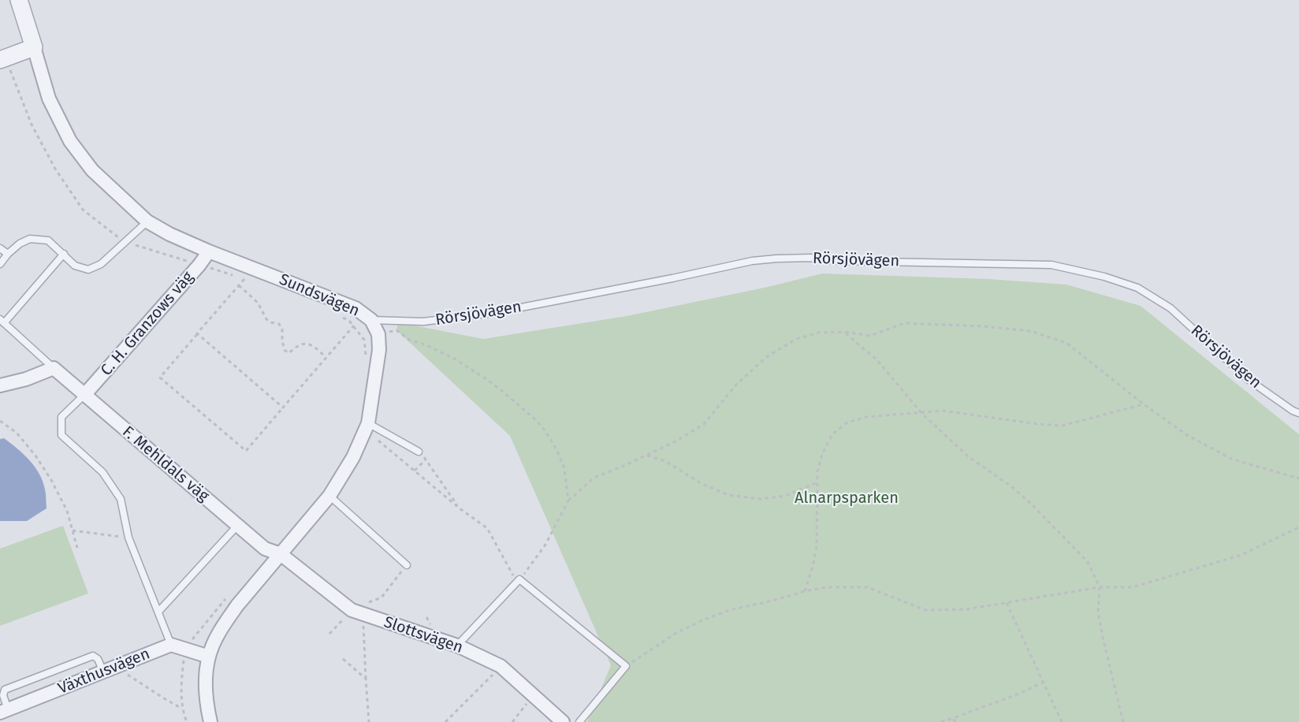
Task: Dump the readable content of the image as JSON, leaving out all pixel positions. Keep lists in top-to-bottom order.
{
  "streets": {
    "street": [
      "Sundsvägen",
      "C. H. Granzows väg",
      "F. Mehldals väg",
      "Slottsvägen",
      "Växthusvägen"
    ],
    "lane": ["Rörsjövägen"]
  },
  "crossings": [
    ["Rörsjövägen", "Sundsvägen"],
    ["Sundsvägen", "C. H. Granzows väg"],
    ["Sundsvägen", "F. Mehldals väg"],
    ["Sundsvägen", "Slottsvägen"],
    ["C. H. Granzows väg", "F. Mehldals väg"],
    ["F. Mehldals väg", "Slottsvägen"]
  ],
  "parks": ["Alnarpsparken"]
}
